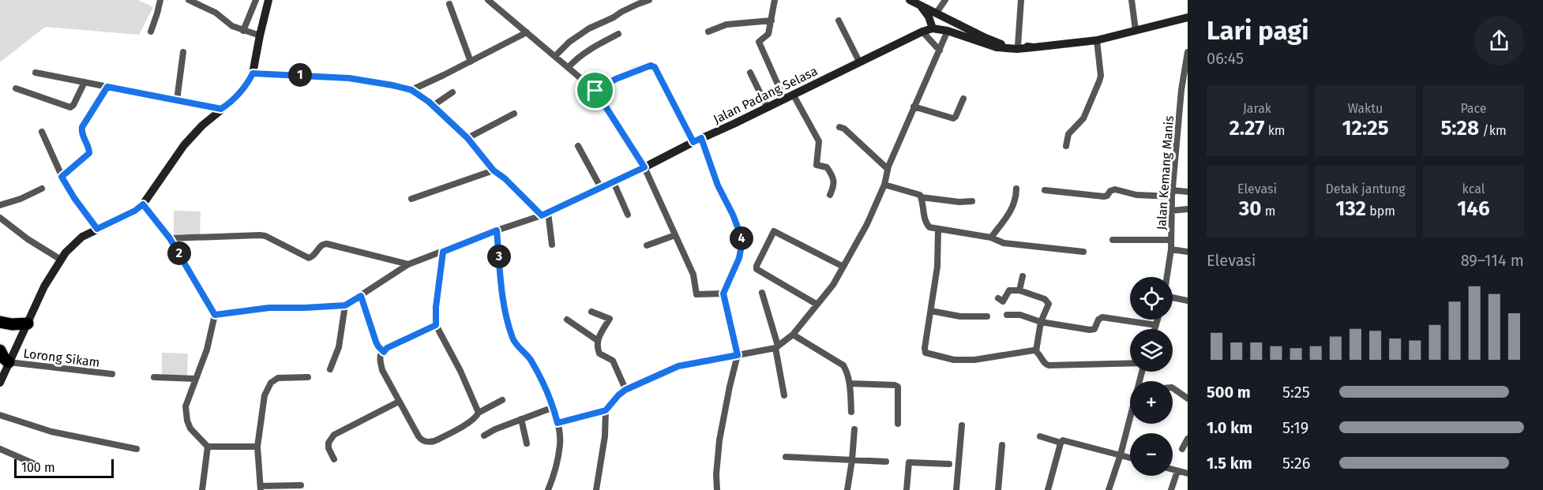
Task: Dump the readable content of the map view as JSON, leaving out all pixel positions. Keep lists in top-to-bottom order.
{
  "streets": {
    "street": ["Jalan Padang Selasa", "Jalan Kemang Manis", "Lorong Sikam"]
  },
  "scale_bar": "100 m",
  "page": {
    "heading": ["Lari pagi", "06:45"],
    "pins": [
      "1",
      "4",
      "2",
      "3"
    ],
    "stats": [
      ["Jarak", "2.27 km"],
      ["Waktu", "12:25"],
      ["Pace", "5:28 /km"],
      ["Elevasi", "30 m"],
      ["Detak jantung", "132 bpm"],
      ["kcal", "146"]
    ],
    "chart": ["Elevasi", "89–114 m"],
    "map_buttons": ["+", "−"],
    "list": [
      {
        "name": "500 m",
        "note": "5:25"
      },
      {
        "name": "1.0 km",
        "note": "5:19"
      },
      {
        "name": "1.5 km",
        "note": "5:26"
      }
    ],
    "scale": "100 m"
  }
}
